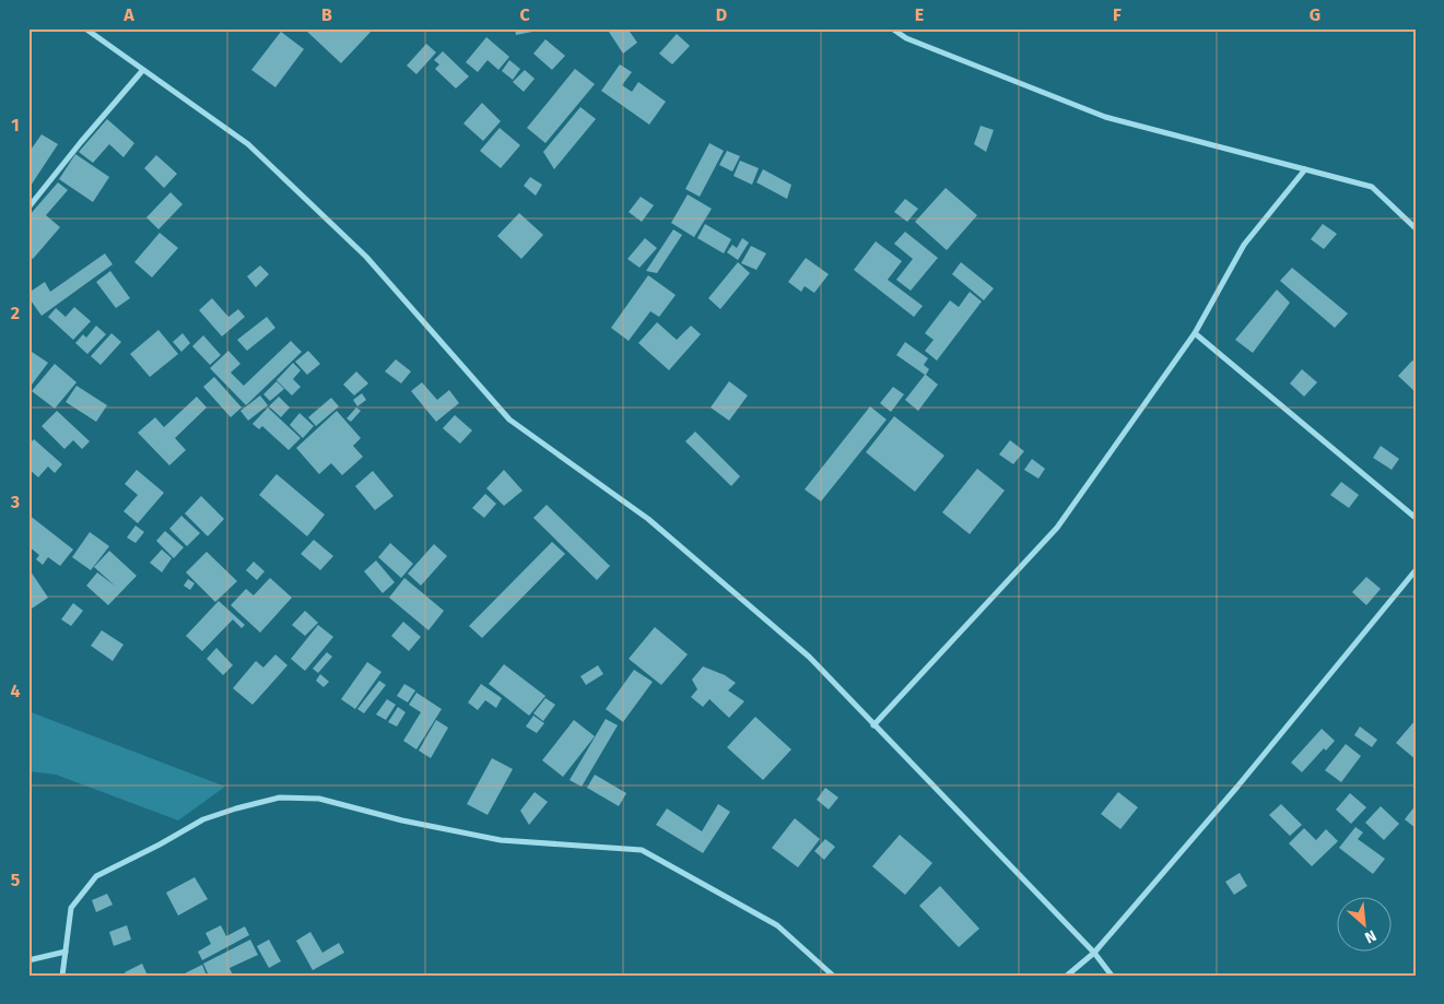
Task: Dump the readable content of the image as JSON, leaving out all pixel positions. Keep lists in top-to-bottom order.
{
  "north": "bottom right",
  "grid": {
    "columns": [
      "A",
      "B",
      "C",
      "D",
      "E",
      "F",
      "G"
    ],
    "rows": [
      "1",
      "2",
      "3",
      "4",
      "5"
    ]
  }
}
